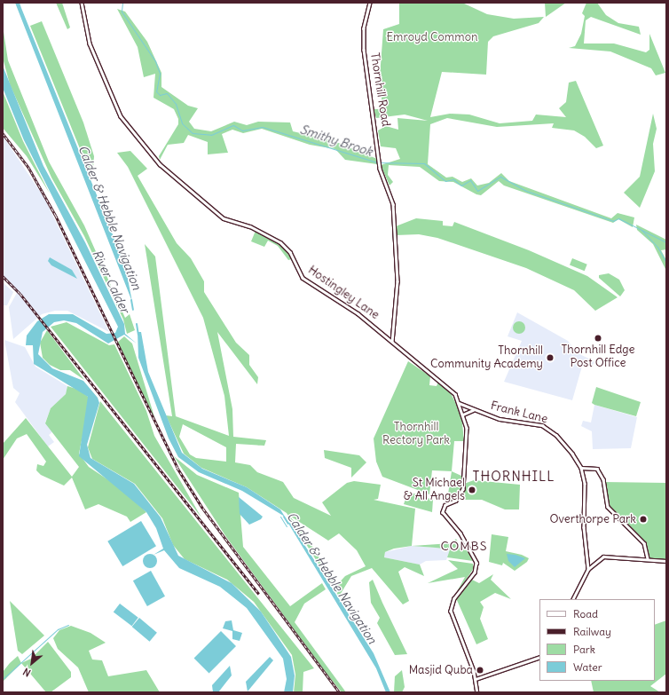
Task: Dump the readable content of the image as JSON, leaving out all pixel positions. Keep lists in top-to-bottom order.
{
  "streets": {
    "street": ["Thornhill Road", "Hostingley Lane", "Frank Lane"]
  },
  "crossings": [
    ["Thornhill Road", "Hostingley Lane"],
    ["Hostingley Lane", "Frank Lane"]
  ],
  "districts": ["THORNHILL", "COMBS"],
  "water": ["Smithy Brook", "Calder & Hebble Navigation", "River Calder"],
  "parks": ["Emroyd Common", "Thornhill Rectory Park"],
  "places": [
    "Thornhill Edge Post Office",
    "Thornhill Community Academy",
    "St Michael & All Angels",
    "Overthorpe Park",
    "Masjid Quba"
  ],
  "legend": [
    "Road",
    "Railway",
    "Park",
    "Water"
  ],
  "north": "bottom left"
}
